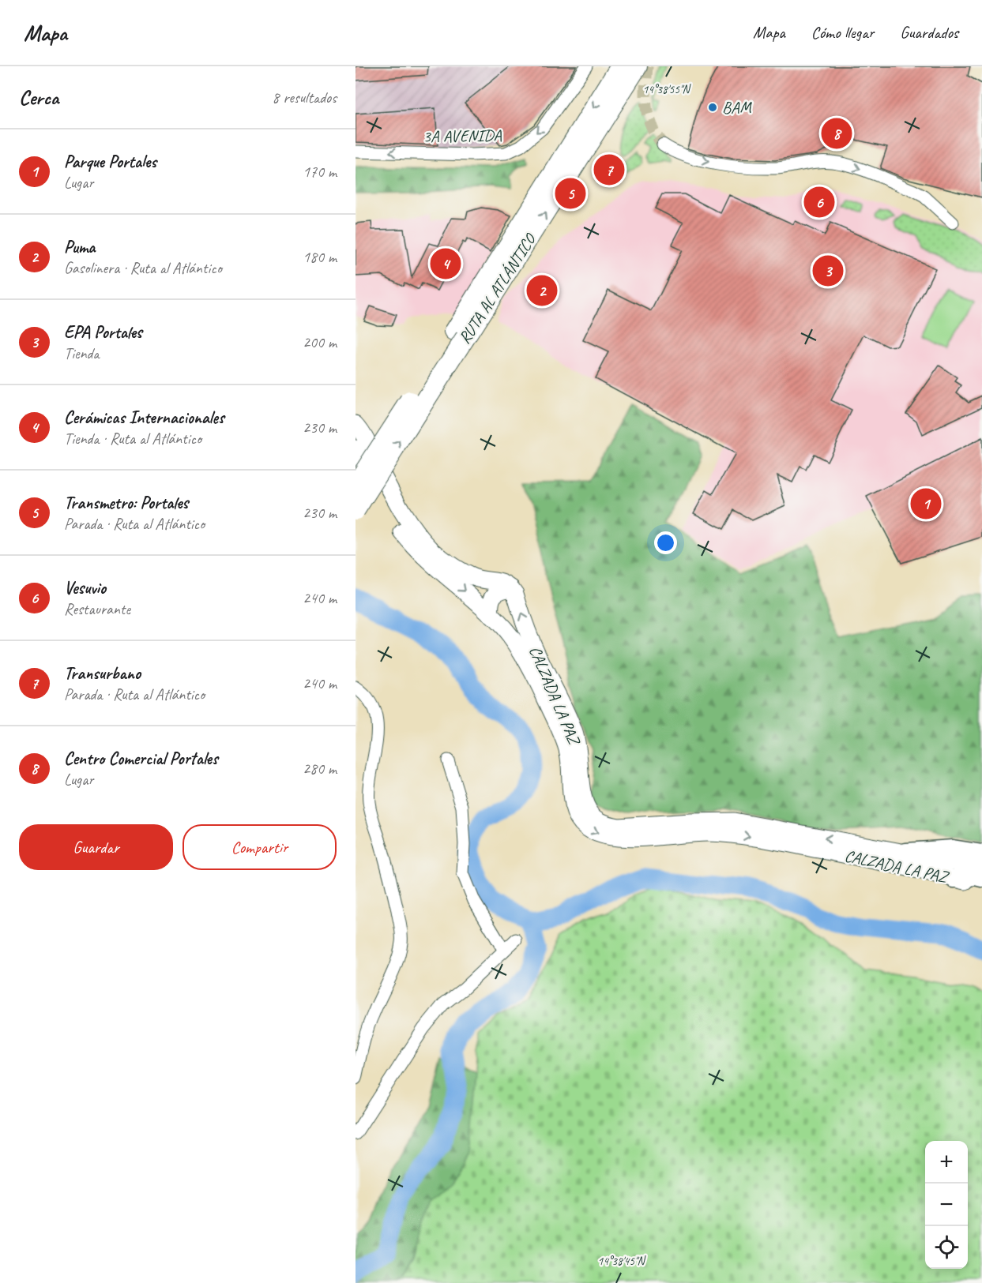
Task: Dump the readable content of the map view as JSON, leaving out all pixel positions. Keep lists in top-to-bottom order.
{
  "streets": {
    "highway": ["RUTA AL ATLÁNTICO"],
    "main road": ["CALZADA LA PAZ"],
    "street": ["3A AVENIDA"]
  },
  "one_way": ["3A AVENIDA"],
  "places": ["BAM"],
  "page": {
    "header": "Mapa",
    "nav": ["Mapa", "Cómo llegar", "Guardados"],
    "heading": ["Cerca", "8 resultados"],
    "pins": [
      "8",
      "7",
      "5",
      "6",
      "4",
      "3",
      "2",
      "1"
    ],
    "list": [
      {
        "mark": "1",
        "name": "Parque Portales",
        "note": "Lugar",
        "value": "170 m"
      },
      {
        "mark": "2",
        "name": "Puma",
        "note": "Gasolinera · Ruta al Atlántico",
        "value": "180 m"
      },
      {
        "mark": "3",
        "name": "EPA Portales",
        "note": "Tienda",
        "value": "200 m"
      },
      {
        "mark": "4",
        "name": "Cerámicas Internacionales",
        "note": "Tienda · Ruta al Atlántico",
        "value": "230 m"
      },
      {
        "mark": "5",
        "name": "Transmetro: Portales",
        "note": "Parada · Ruta al Atlántico",
        "value": "230 m"
      },
      {
        "mark": "6",
        "name": "Vesuvio",
        "note": "Restaurante",
        "value": "240 m"
      },
      {
        "mark": "7",
        "name": "Transurbano",
        "note": "Parada · Ruta al Atlántico",
        "value": "240 m"
      },
      {
        "mark": "8",
        "name": "Centro Comercial Portales",
        "note": "Lugar",
        "value": "280 m"
      }
    ],
    "buttons": ["Guardar", "Compartir"],
    "map_buttons": ["+", "−"]
  },
  "coordinates": ["14°38'55\"N", "14°38'45\"N"]
}
